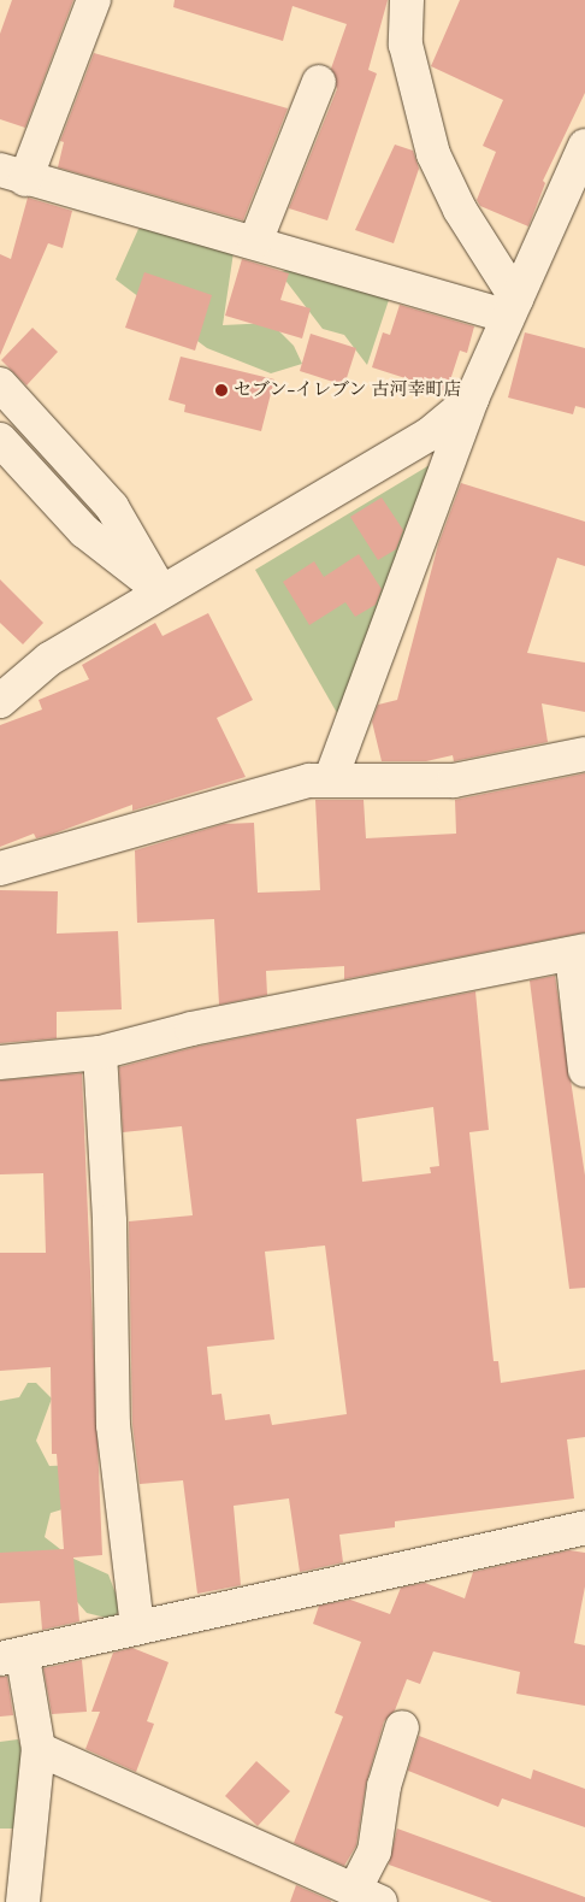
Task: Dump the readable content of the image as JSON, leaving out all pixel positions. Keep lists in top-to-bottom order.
{
  "places": ["セブン-イレブン 古河幸町店"]
}
